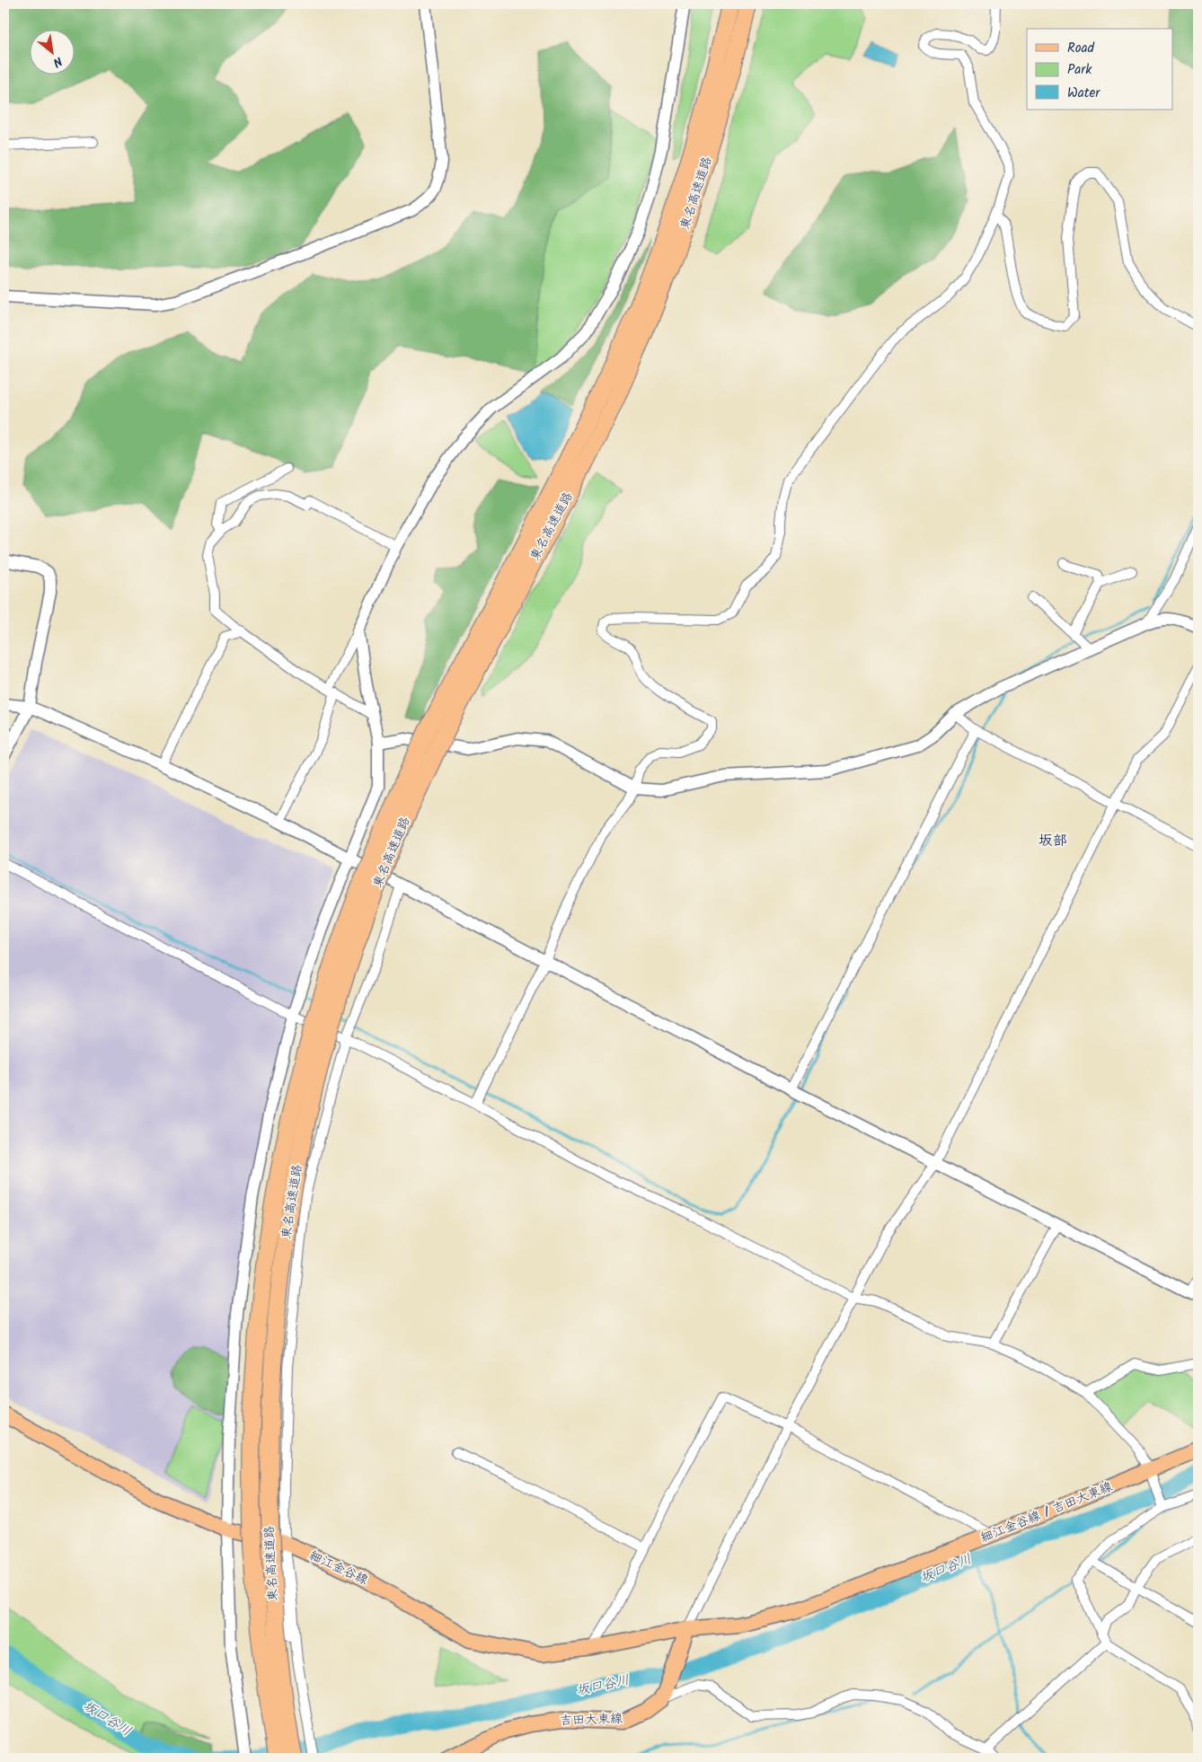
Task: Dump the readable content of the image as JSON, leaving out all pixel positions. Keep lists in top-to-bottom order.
{
  "streets": {
    "highway": ["東名高速道路"],
    "main road": ["細江金谷線 / 吉田大東線", "細江金谷線", "吉田大東線"]
  },
  "crossings": [
    ["細江金谷線 / 吉田大東線", "細江金谷線"]
  ],
  "districts": ["坂部"],
  "water": ["坂口谷川"],
  "legend": ["Road", "Park", "Water"],
  "north": "bottom right"
}
